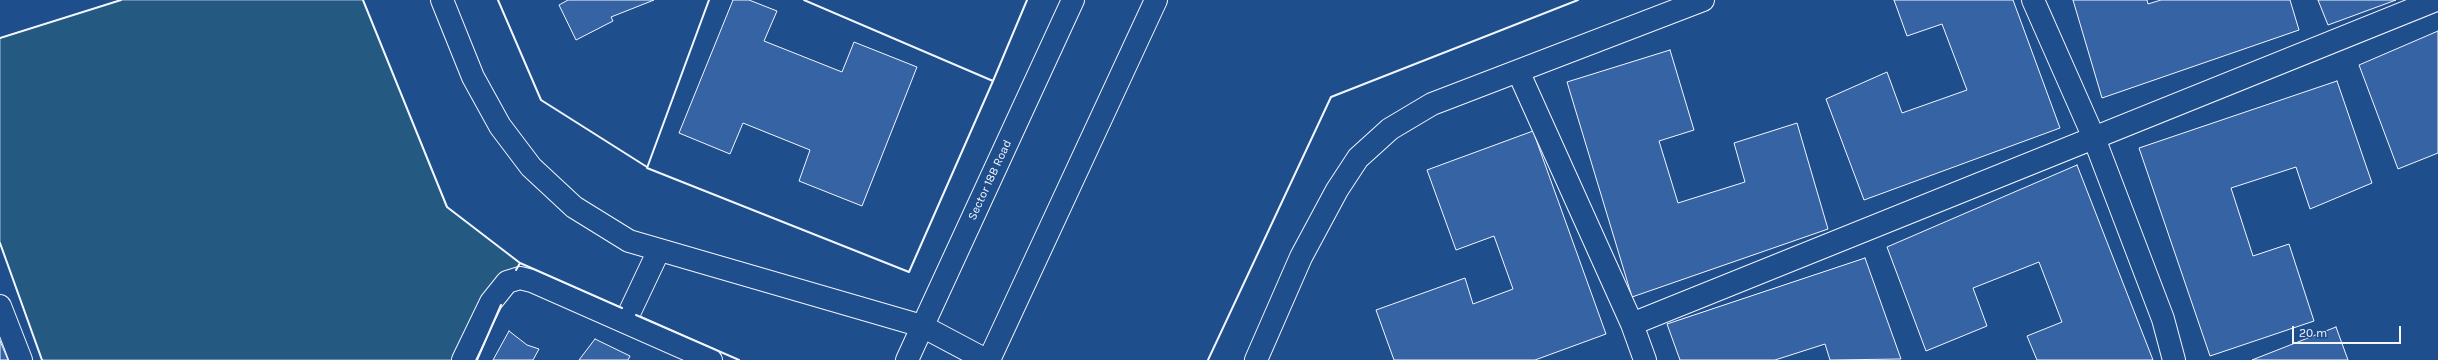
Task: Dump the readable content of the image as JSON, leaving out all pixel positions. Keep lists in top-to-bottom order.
{
  "streets": {
    "street": ["Sector 18B Road"]
  },
  "scale_bar": "20 m"
}
